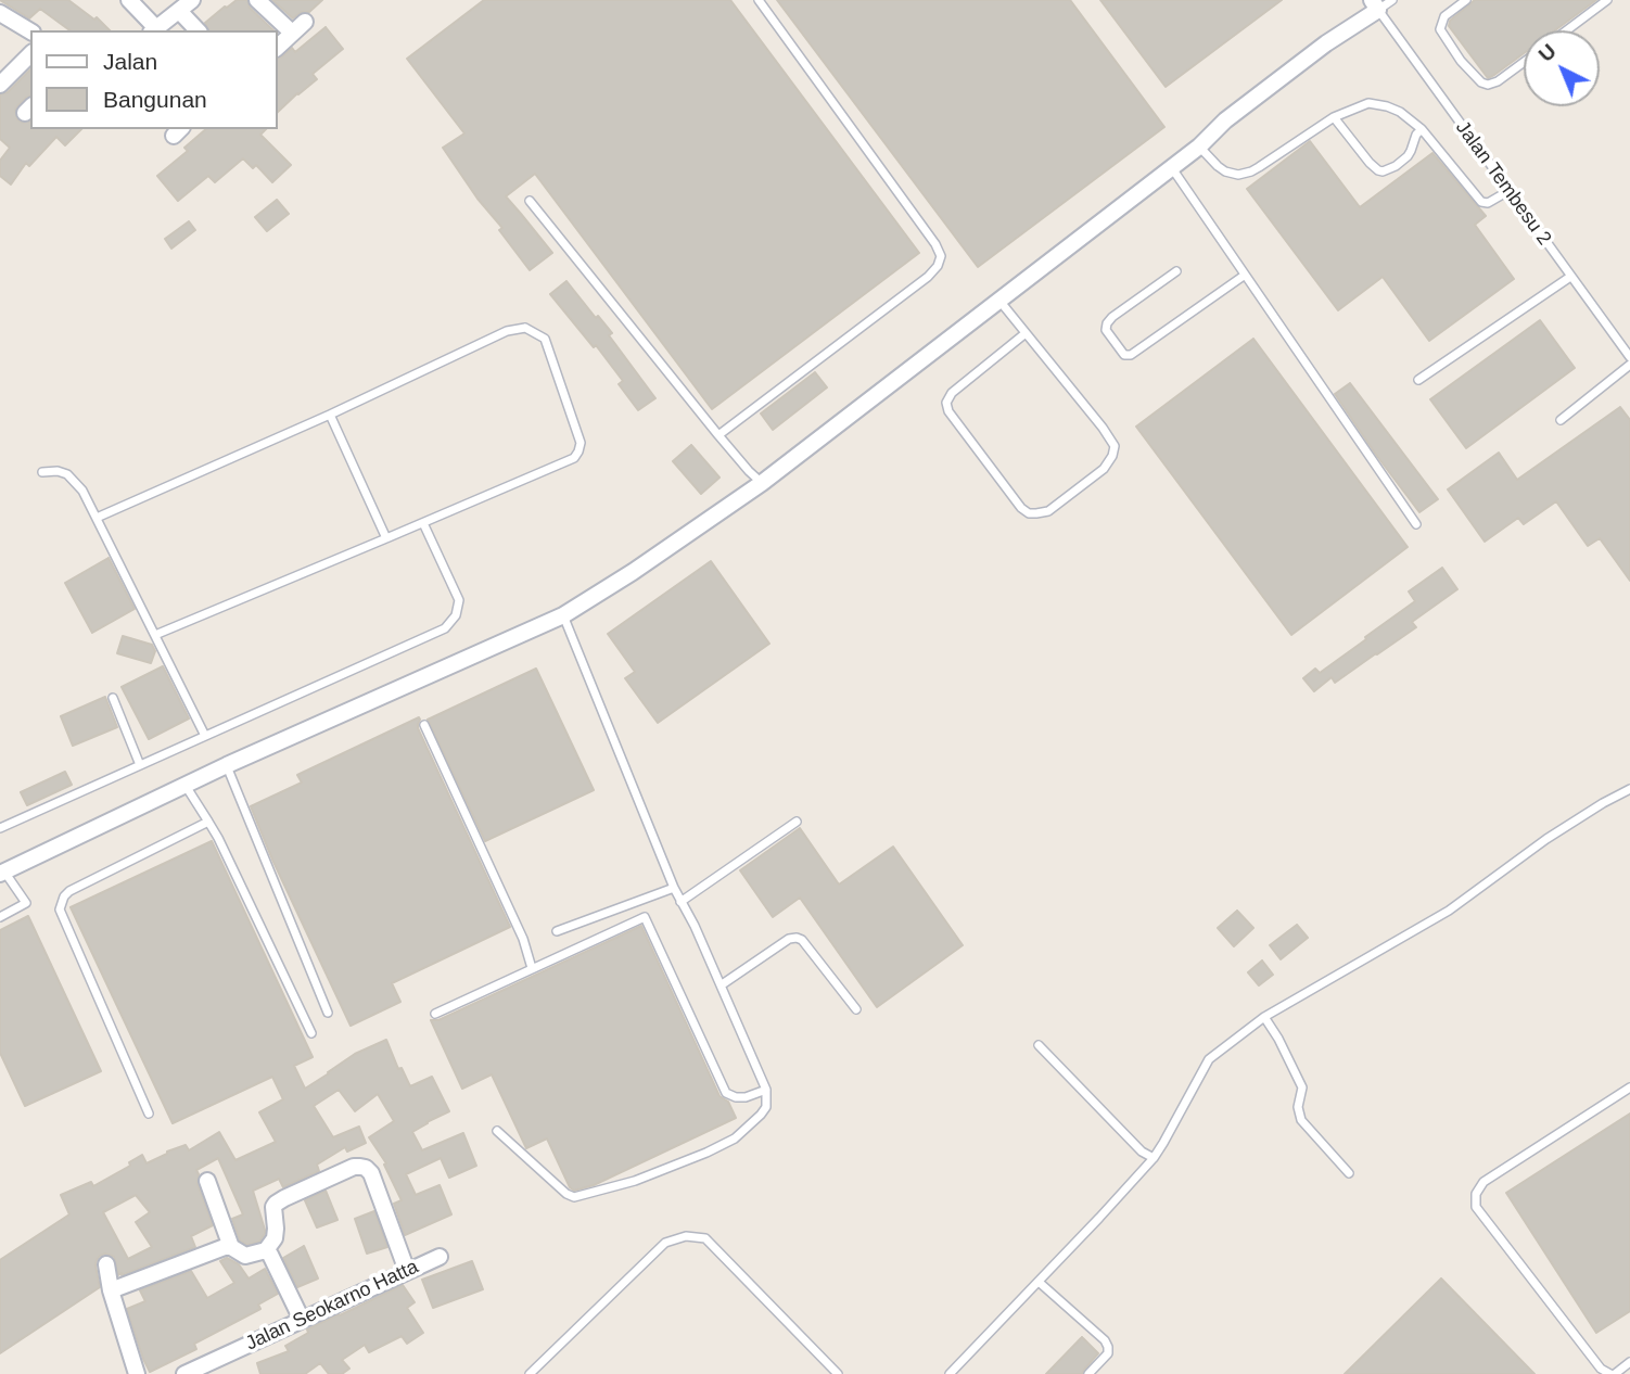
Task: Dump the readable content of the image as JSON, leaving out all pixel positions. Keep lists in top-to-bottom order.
{
  "streets": {
    "street": ["Jalan Seokarno Hatta"],
    "lane": ["Jalan Tembesu 2"]
  },
  "legend": ["Jalan", "Bangunan"],
  "north": "top left"
}
